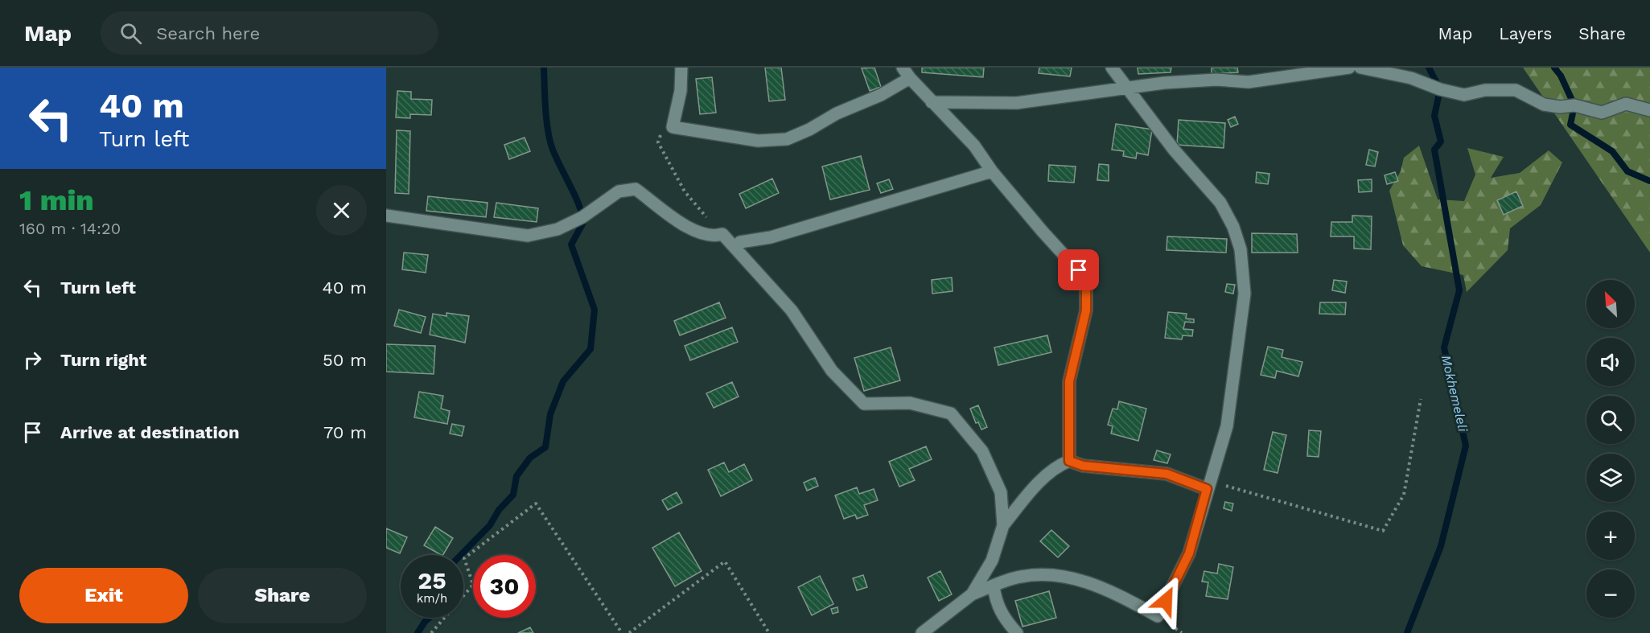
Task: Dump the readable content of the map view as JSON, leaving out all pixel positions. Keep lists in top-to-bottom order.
{
  "water": ["Mokhemeleli"],
  "north": "top left",
  "page": {
    "header": "Map",
    "search": "Search here",
    "nav": ["Map", "Layers", "Share"],
    "turn": ["40 m", "Turn left"],
    "heading": ["1 min", "160 m · 14:20"],
    "list": [
      {
        "name": "Turn left",
        "value": "40 m"
      },
      {
        "name": "Turn right",
        "value": "50 m"
      },
      {
        "name": "Arrive at destination",
        "value": "70 m"
      }
    ],
    "map_buttons": ["+", "−"],
    "speed": "25 km/h",
    "limit": "30",
    "buttons": ["Exit", "Share"]
  }
}
